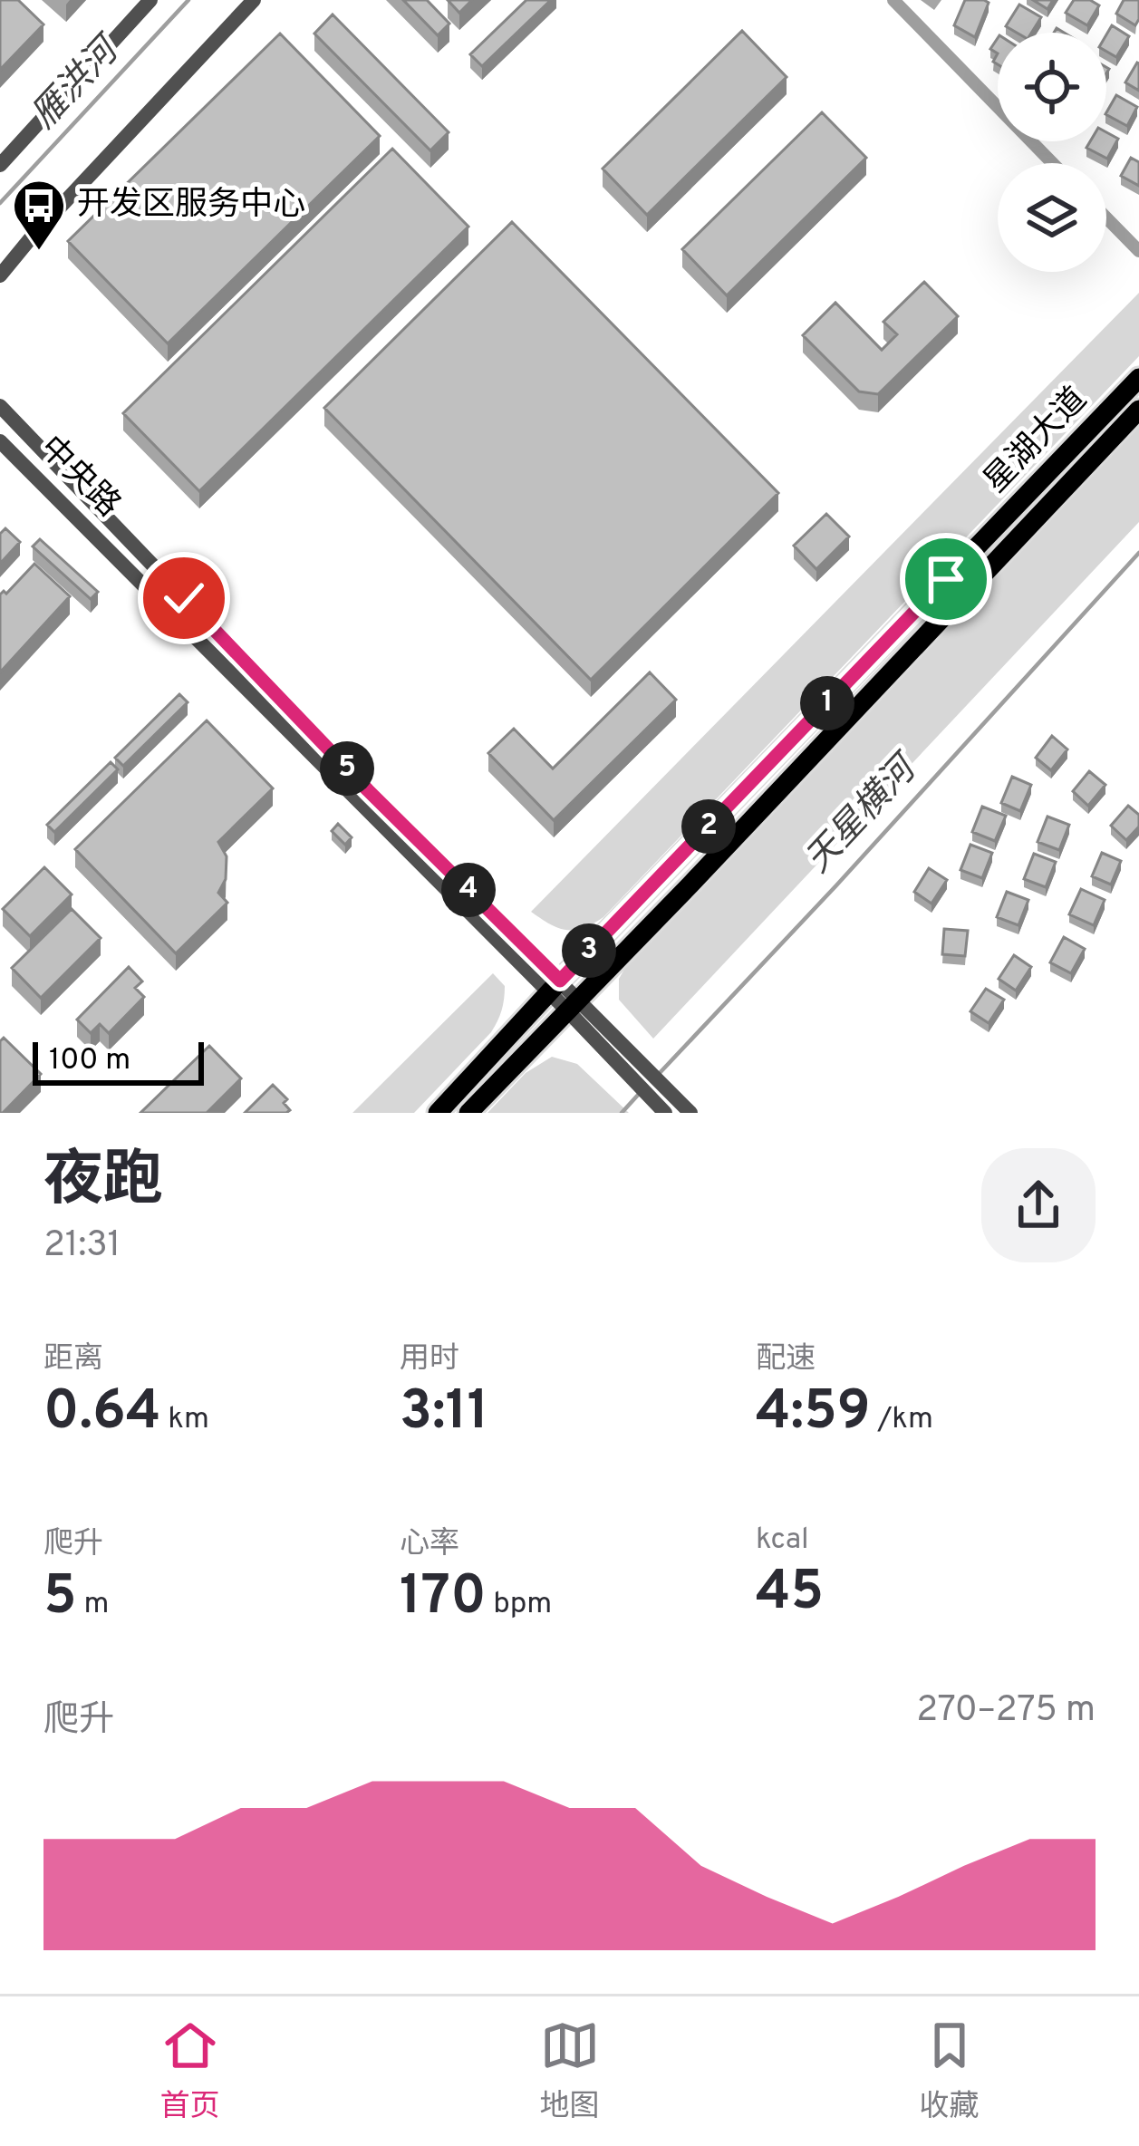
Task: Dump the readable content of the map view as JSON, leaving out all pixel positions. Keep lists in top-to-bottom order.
{
  "streets": {
    "main road": ["星湖大道"],
    "street": ["中央路"]
  },
  "crossings": [
    ["星湖大道", "中央路"]
  ],
  "water": ["雁洪河", "天星横河"],
  "places": {
    "bus stop": ["开发区服务中心"]
  },
  "scale_bar": "100 m",
  "page": {
    "pins": [
      "1",
      "5",
      "2",
      "4",
      "3"
    ],
    "scale": "100 m",
    "heading": ["夜跑", "21:31"],
    "stats": [
      ["距离", "0.64 km"],
      ["用时", "3:11"],
      ["配速", "4:59 /km"],
      ["爬升", "5 m"],
      ["心率", "170 bpm"],
      ["kcal", "45"]
    ],
    "chart": ["爬升", "270–275 m"],
    "tabs": ["首页", "地图", "收藏"]
  }
}
